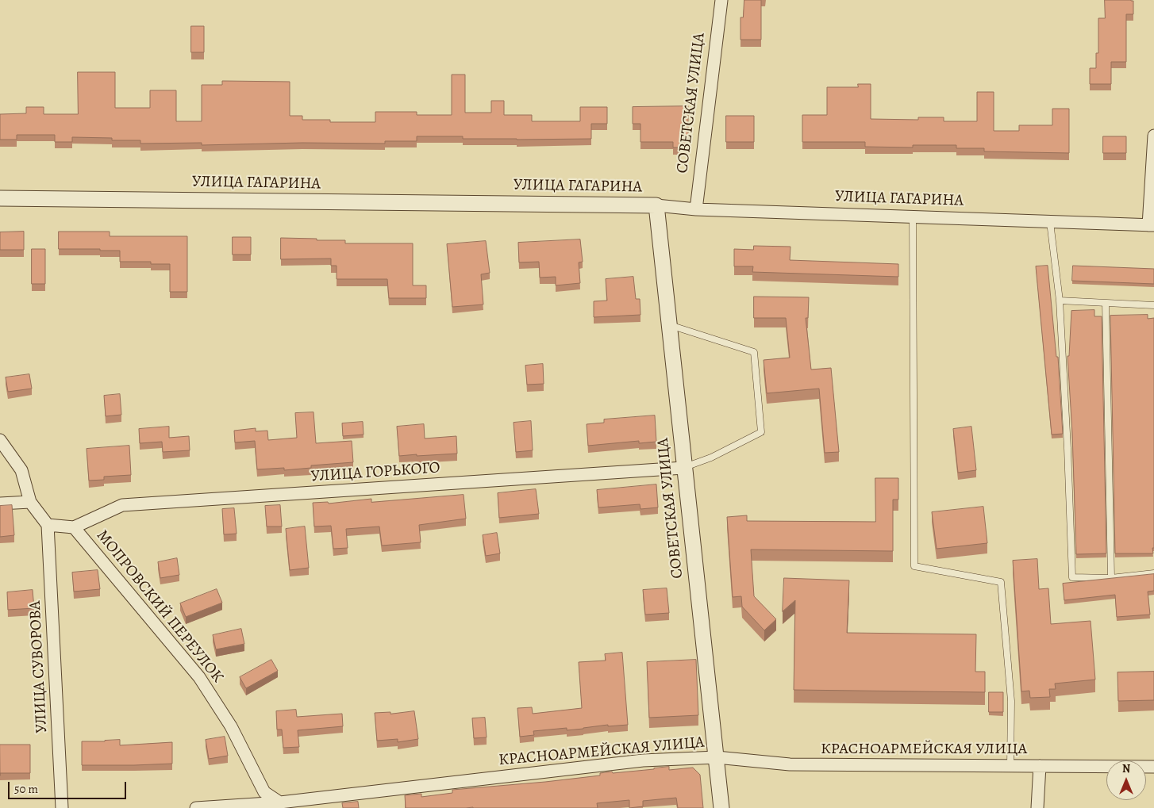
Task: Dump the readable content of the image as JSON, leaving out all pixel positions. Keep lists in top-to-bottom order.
{
  "streets": {
    "street": [
      "СОВЕТСКАЯ УЛИЦА",
      "УЛИЦА ГАГАРИНА",
      "УЛИЦА ГОРЬКОГО",
      "МОПРОВСКИЙ ПЕРЕУЛОК",
      "УЛИЦА СУВОРОВА",
      "КРАСНОАРМЕЙСКАЯ УЛИЦА"
    ]
  },
  "crossings": [
    ["СОВЕТСКАЯ УЛИЦА", "УЛИЦА ГАГАРИНА"],
    ["СОВЕТСКАЯ УЛИЦА", "УЛИЦА ГОРЬКОГО"],
    ["СОВЕТСКАЯ УЛИЦА", "КРАСНОАРМЕЙСКАЯ УЛИЦА"],
    ["УЛИЦА ГОРЬКОГО", "МОПРОВСКИЙ ПЕРЕУЛОК"],
    ["МОПРОВСКИЙ ПЕРЕУЛОК", "УЛИЦА СУВОРОВА"],
    ["МОПРОВСКИЙ ПЕРЕУЛОК", "КРАСНОАРМЕЙСКАЯ УЛИЦА"]
  ],
  "scale_bar": "50 m",
  "north": "top"
}
